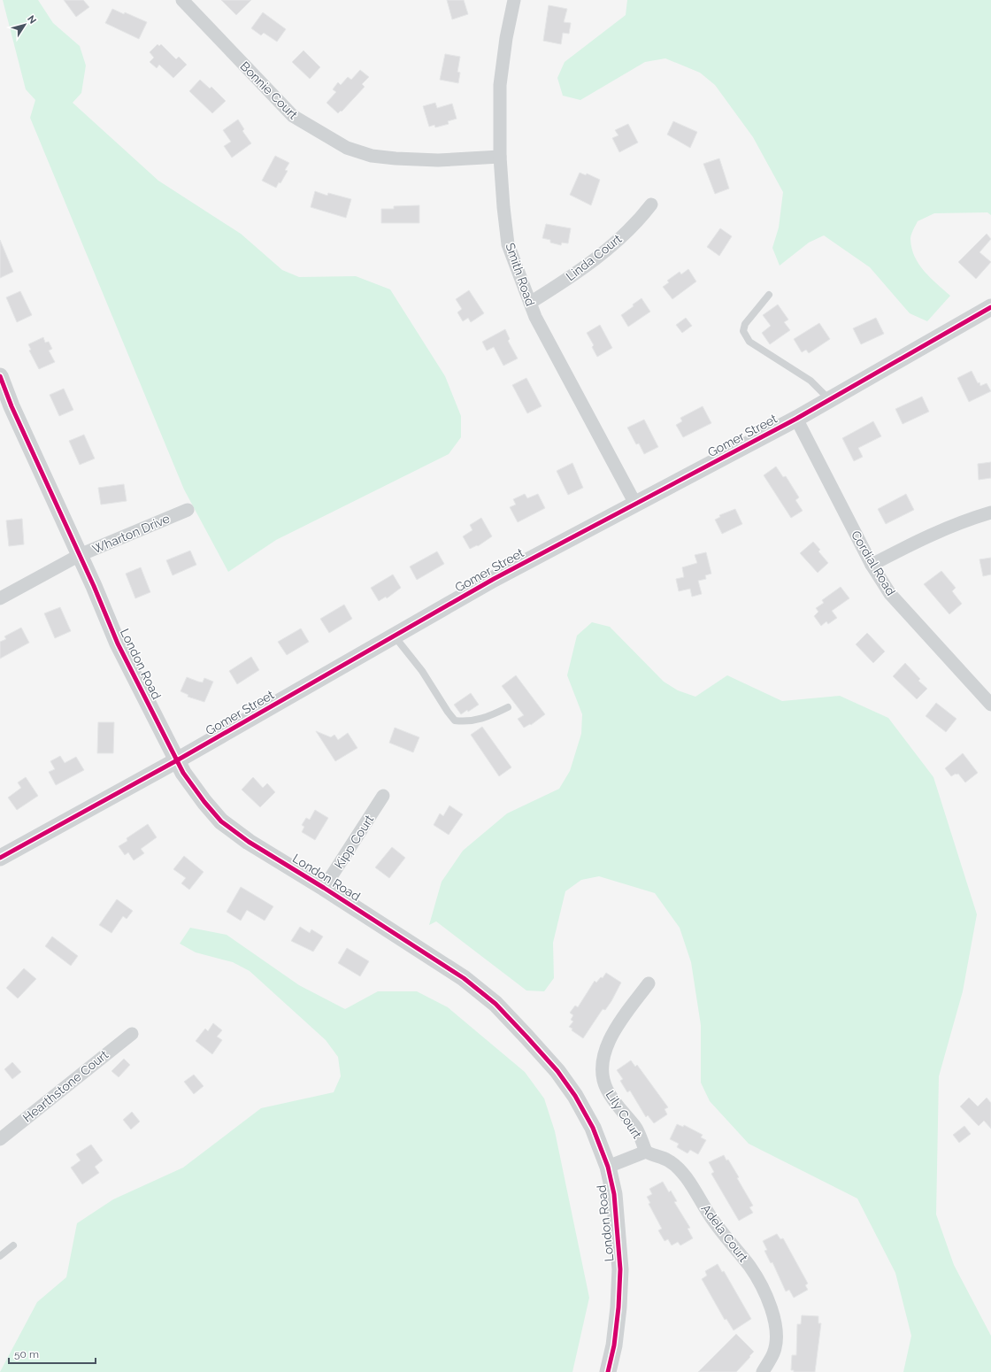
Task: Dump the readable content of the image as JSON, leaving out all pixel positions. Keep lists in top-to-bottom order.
{
  "streets": {
    "street": [
      "Bonnie Court",
      "Linda Court",
      "Smith Road",
      "Gomer Street",
      "Wharton Drive",
      "Cordial Road",
      "London Road",
      "Kipp Court",
      "Hearthstone Court",
      "Lily Court",
      "Adela Court"
    ]
  },
  "crossings": [
    ["Bonnie Court", "Smith Road"],
    ["Linda Court", "Smith Road"],
    ["Smith Road", "Gomer Street"],
    ["Gomer Street", "Cordial Road"],
    ["Gomer Street", "London Road"],
    ["Wharton Drive", "London Road"],
    ["London Road", "Kipp Court"],
    ["Lily Court", "Adela Court"]
  ],
  "scale_bar": "50 m",
  "north": "top right"
}
